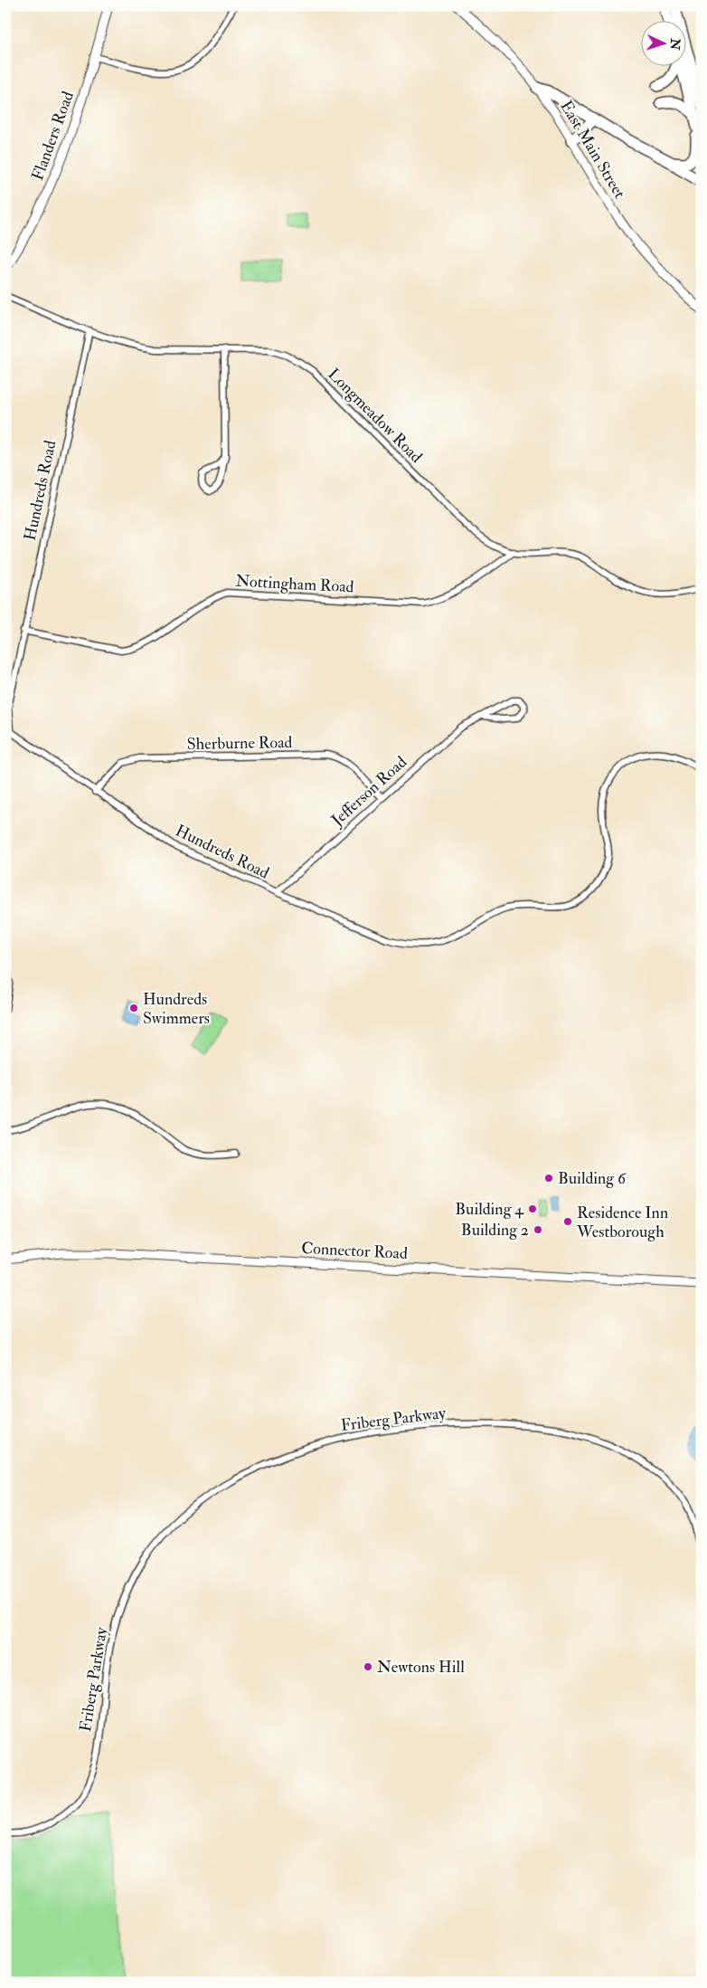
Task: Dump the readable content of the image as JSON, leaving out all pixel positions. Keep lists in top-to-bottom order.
{
  "streets": {
    "street": [
      "Flanders Road",
      "East Main Street",
      "Longmeadow Road",
      "Hundreds Road",
      "Nottingham Road",
      "Sherburne Road",
      "Jefferson Road",
      "Connector Road",
      "Friberg Parkway"
    ]
  },
  "crossings": [
    ["Longmeadow Road", "Hundreds Road"],
    ["Longmeadow Road", "Nottingham Road"],
    ["Hundreds Road", "Nottingham Road"],
    ["Hundreds Road", "Sherburne Road"],
    ["Hundreds Road", "Jefferson Road"],
    ["Sherburne Road", "Jefferson Road"]
  ],
  "places": [
    "Hundreds Swimmers",
    "Building 6",
    "Building 4",
    "Residence Inn Westborough",
    "Building 2",
    "Newtons Hill"
  ],
  "north": "right"
}
